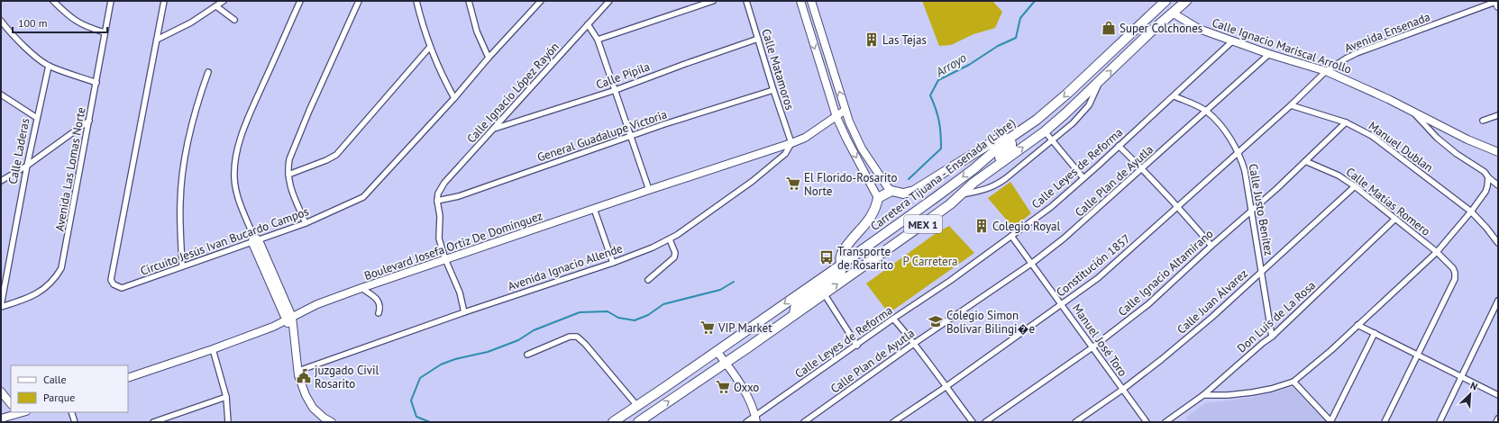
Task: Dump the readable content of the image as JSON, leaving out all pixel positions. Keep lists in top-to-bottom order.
{
  "streets": {
    "highway": ["Carretera Tijuana - Ensenada (Libre)", "MEX 1"],
    "main road": ["Calle Ignacio Mariscal Arrollo", "Boulevard Josefa Ortiz De Domínguez", "Avenida Ignacio Allende"],
    "street": [
      "Avenida Ensenada",
      "Calle Matamoros",
      "Calle Pípila",
      "Calle Ignacio López Rayón",
      "General Guadalupe Victoria",
      "Manuel Dublan",
      "Calle Laderas",
      "Calle Leyes de Reforma",
      "Avenida Las Lomas Norte",
      "Calle Plan de Ayutla",
      "Calle Matías Romero",
      "Calle Justo Benítez",
      "Circuito Jesús Ivan Bucardo Campos",
      "Constitución 1857",
      "Calle Ignacio Altamirano",
      "Calle Juan Álvarez",
      "Don Luis de La Rosa",
      "Manuel José Toro"
    ]
  },
  "crossings": [
    ["Avenida Ensenada", "Calle Ignacio Mariscal Arrollo"],
    ["Avenida Ensenada", "Manuel Dublan"],
    ["Avenida Ensenada", "Constitución 1857"],
    ["Calle Ignacio Mariscal Arrollo", "Calle Leyes de Reforma"],
    ["Calle Ignacio Mariscal Arrollo", "Calle Plan de Ayutla"],
    ["Calle Ignacio Mariscal Arrollo", "MEX 1"],
    ["Calle Matamoros", "Calle Pípila"],
    ["Calle Matamoros", "General Guadalupe Victoria"],
    ["Calle Matamoros", "Boulevard Josefa Ortiz De Domínguez"],
    ["Calle Matamoros", "Avenida Ignacio Allende"],
    ["Calle Pípila", "Calle Ignacio López Rayón"],
    ["Calle Ignacio López Rayón", "General Guadalupe Victoria"],
    ["Manuel Dublan", "Constitución 1857"],
    ["Manuel Dublan", "Calle Ignacio Altamirano"],
    ["Calle Laderas", "Avenida Las Lomas Norte"],
    ["Calle Leyes de Reforma", "Calle Justo Benítez"],
    ["Calle Leyes de Reforma", "Manuel José Toro"],
    ["Calle Plan de Ayutla", "Calle Justo Benítez"],
    ["Calle Plan de Ayutla", "Manuel José Toro"],
    ["Calle Matías Romero", "Calle Ignacio Altamirano"],
    ["Calle Matías Romero", "Calle Juan Álvarez"],
    ["Calle Matías Romero", "Don Luis de La Rosa"],
    ["Calle Justo Benítez", "Constitución 1857"],
    ["Calle Justo Benítez", "Calle Ignacio Altamirano"],
    ["Calle Justo Benítez", "Calle Juan Álvarez"],
    ["Calle Justo Benítez", "Don Luis de La Rosa"],
    ["Boulevard Josefa Ortiz De Domínguez", "Avenida Ignacio Allende"],
    ["Constitución 1857", "Manuel José Toro"],
    ["Calle Ignacio Altamirano", "Manuel José Toro"],
    ["Calle Juan Álvarez", "Manuel José Toro"]
  ],
  "water": ["Arroyo"],
  "parks": ["P Carretera"],
  "places": {
    "shop": ["Super Colchones"],
    "building": ["Las Tejas", "Colegio Royal"],
    "supermarket": ["El Florido-Rosarito Norte", "VIP Market", "Oxxo"],
    "bus stop": ["Transporte de Rosarito"],
    "school or university": ["Colegio Simon Bolivar Bilingi�e"],
    "public building": ["juzgado Civil Rosarito"]
  },
  "legend": ["Calle", "Parque"],
  "scale_bar": "100 m",
  "north": "top right"
}
